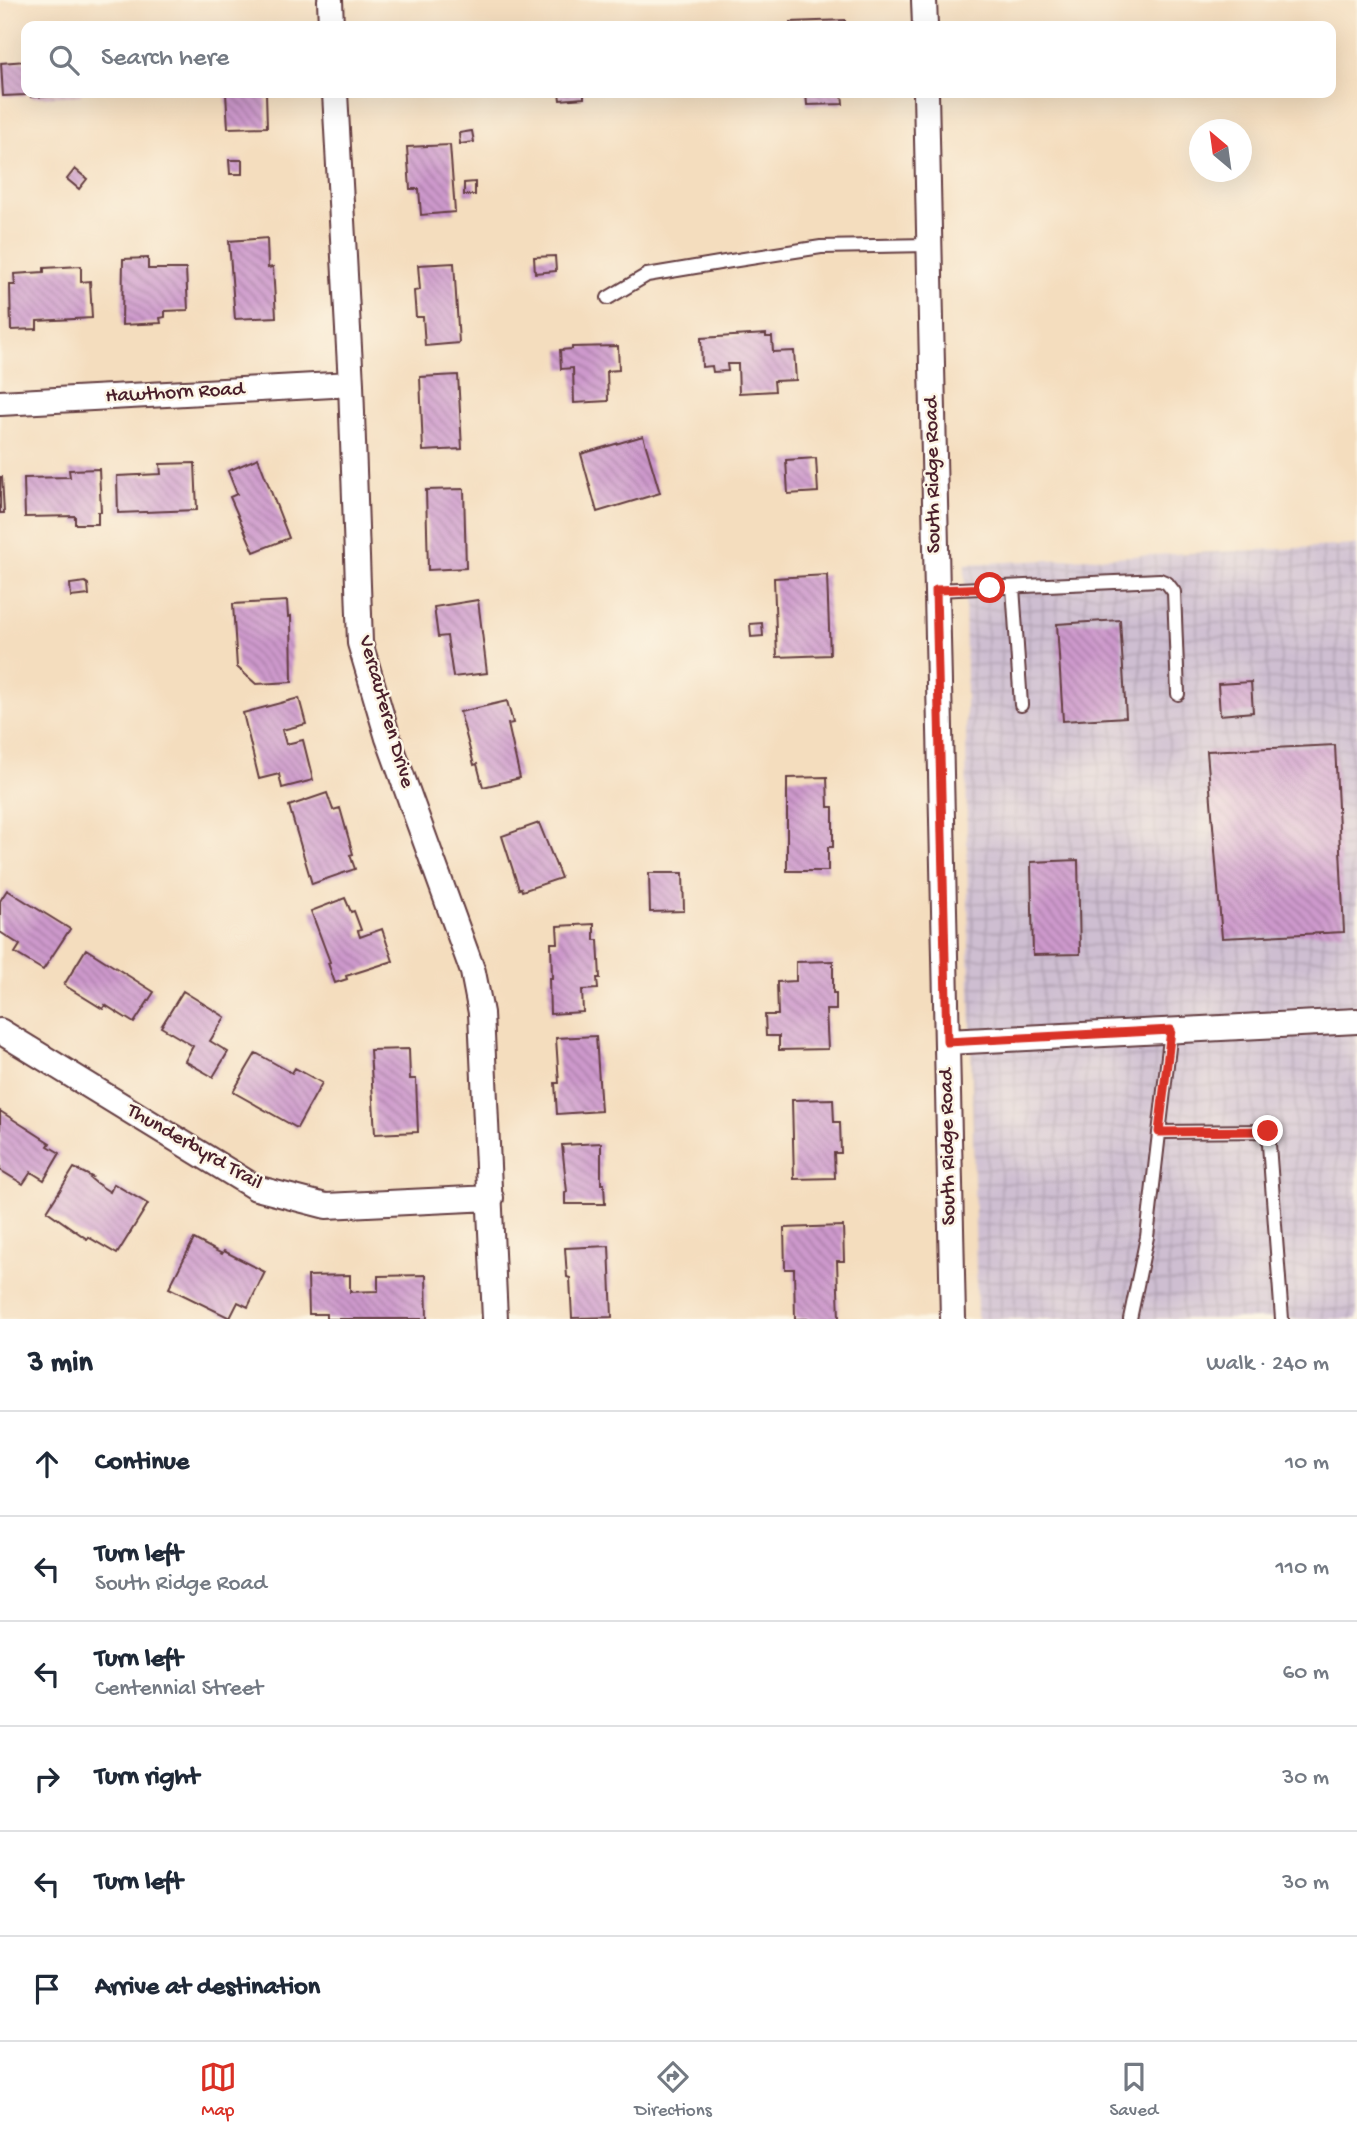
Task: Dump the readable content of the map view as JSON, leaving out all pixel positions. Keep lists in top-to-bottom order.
{
  "streets": {
    "street": [
      "Hawthorn Road",
      "South Ridge Road",
      "Vercauteren Drive",
      "Thunderbyrd Trail"
    ]
  },
  "crossings": [
    ["Hawthorn Road", "Vercauteren Drive"],
    ["Vercauteren Drive", "Thunderbyrd Trail"]
  ],
  "north": "top left",
  "page": {
    "search": "Search here",
    "heading": ["3 min", "Walk · 240 m"],
    "list": [
      ["Continue", "10 m"],
      ["Turn left", "South Ridge Road", "110 m"],
      ["Turn left", "Centennial Street", "60 m"],
      ["Turn right", "30 m"],
      ["Turn left", "30 m"],
      "Arrive at destination"
    ],
    "nav": ["Map", "Directions", "Saved"]
  }
}
